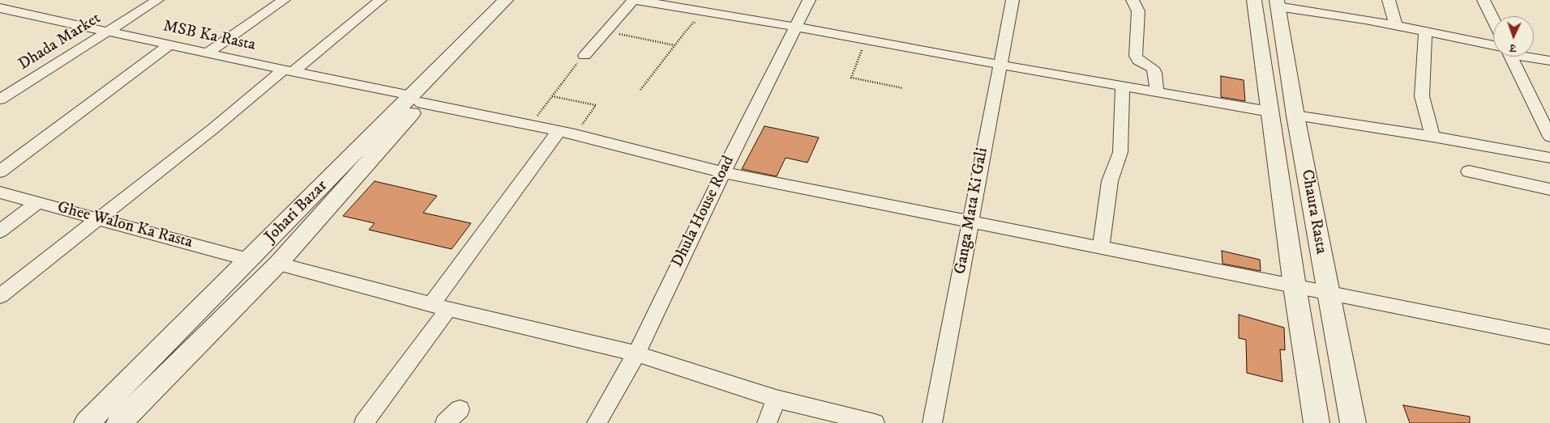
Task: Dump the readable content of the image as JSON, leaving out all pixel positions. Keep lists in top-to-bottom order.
{
  "streets": {
    "street": [
      "MSB Ka Rasta",
      "Dhada Market",
      "Ganga Mata Ki Gali",
      "Johari Bazar",
      "Dhula House Road",
      "Chaura Rasta",
      "Ghee Walon Ka Rasta"
    ]
  },
  "crossings": [
    ["MSB Ka Rasta", "Dhada Market"],
    ["MSB Ka Rasta", "Ganga Mata Ki Gali"],
    ["MSB Ka Rasta", "Johari Bazar"],
    ["MSB Ka Rasta", "Dhula House Road"],
    ["MSB Ka Rasta", "Chaura Rasta"],
    ["Johari Bazar", "Ghee Walon Ka Rasta"]
  ],
  "north": "bottom"
}
